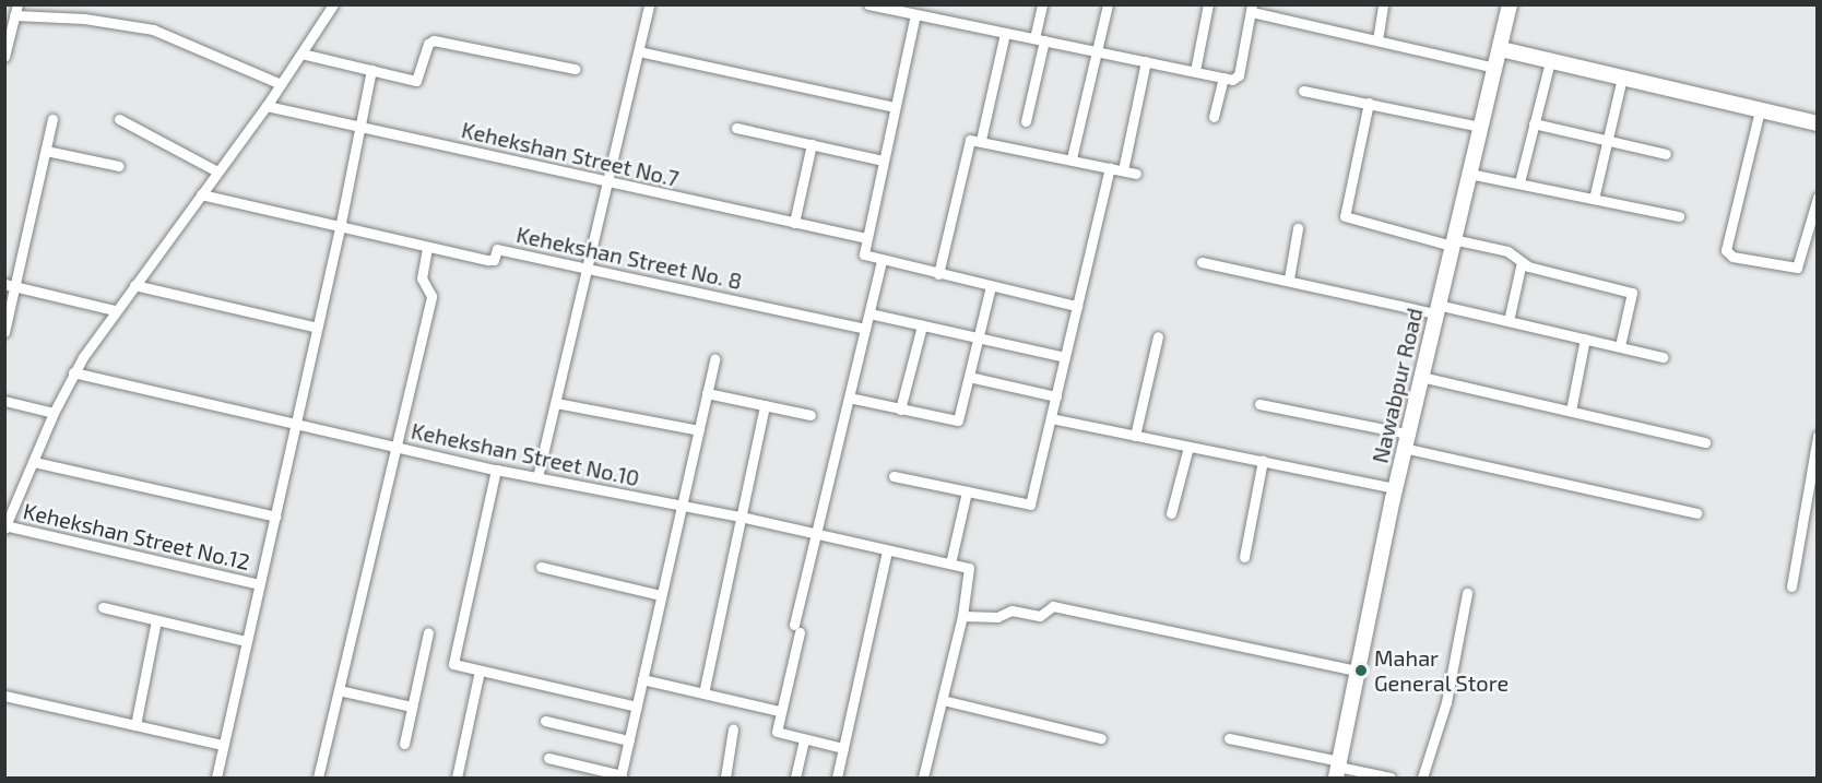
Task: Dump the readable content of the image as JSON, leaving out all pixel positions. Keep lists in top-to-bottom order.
{
  "streets": {
    "street": [
      "Kehekshan Street No.7",
      "Kehekshan Street No. 8",
      "Nawabpur Road",
      "Kehekshan Street No.10",
      "Kehekshan Street No.12"
    ]
  },
  "places": ["Mahar General Store"]
}
